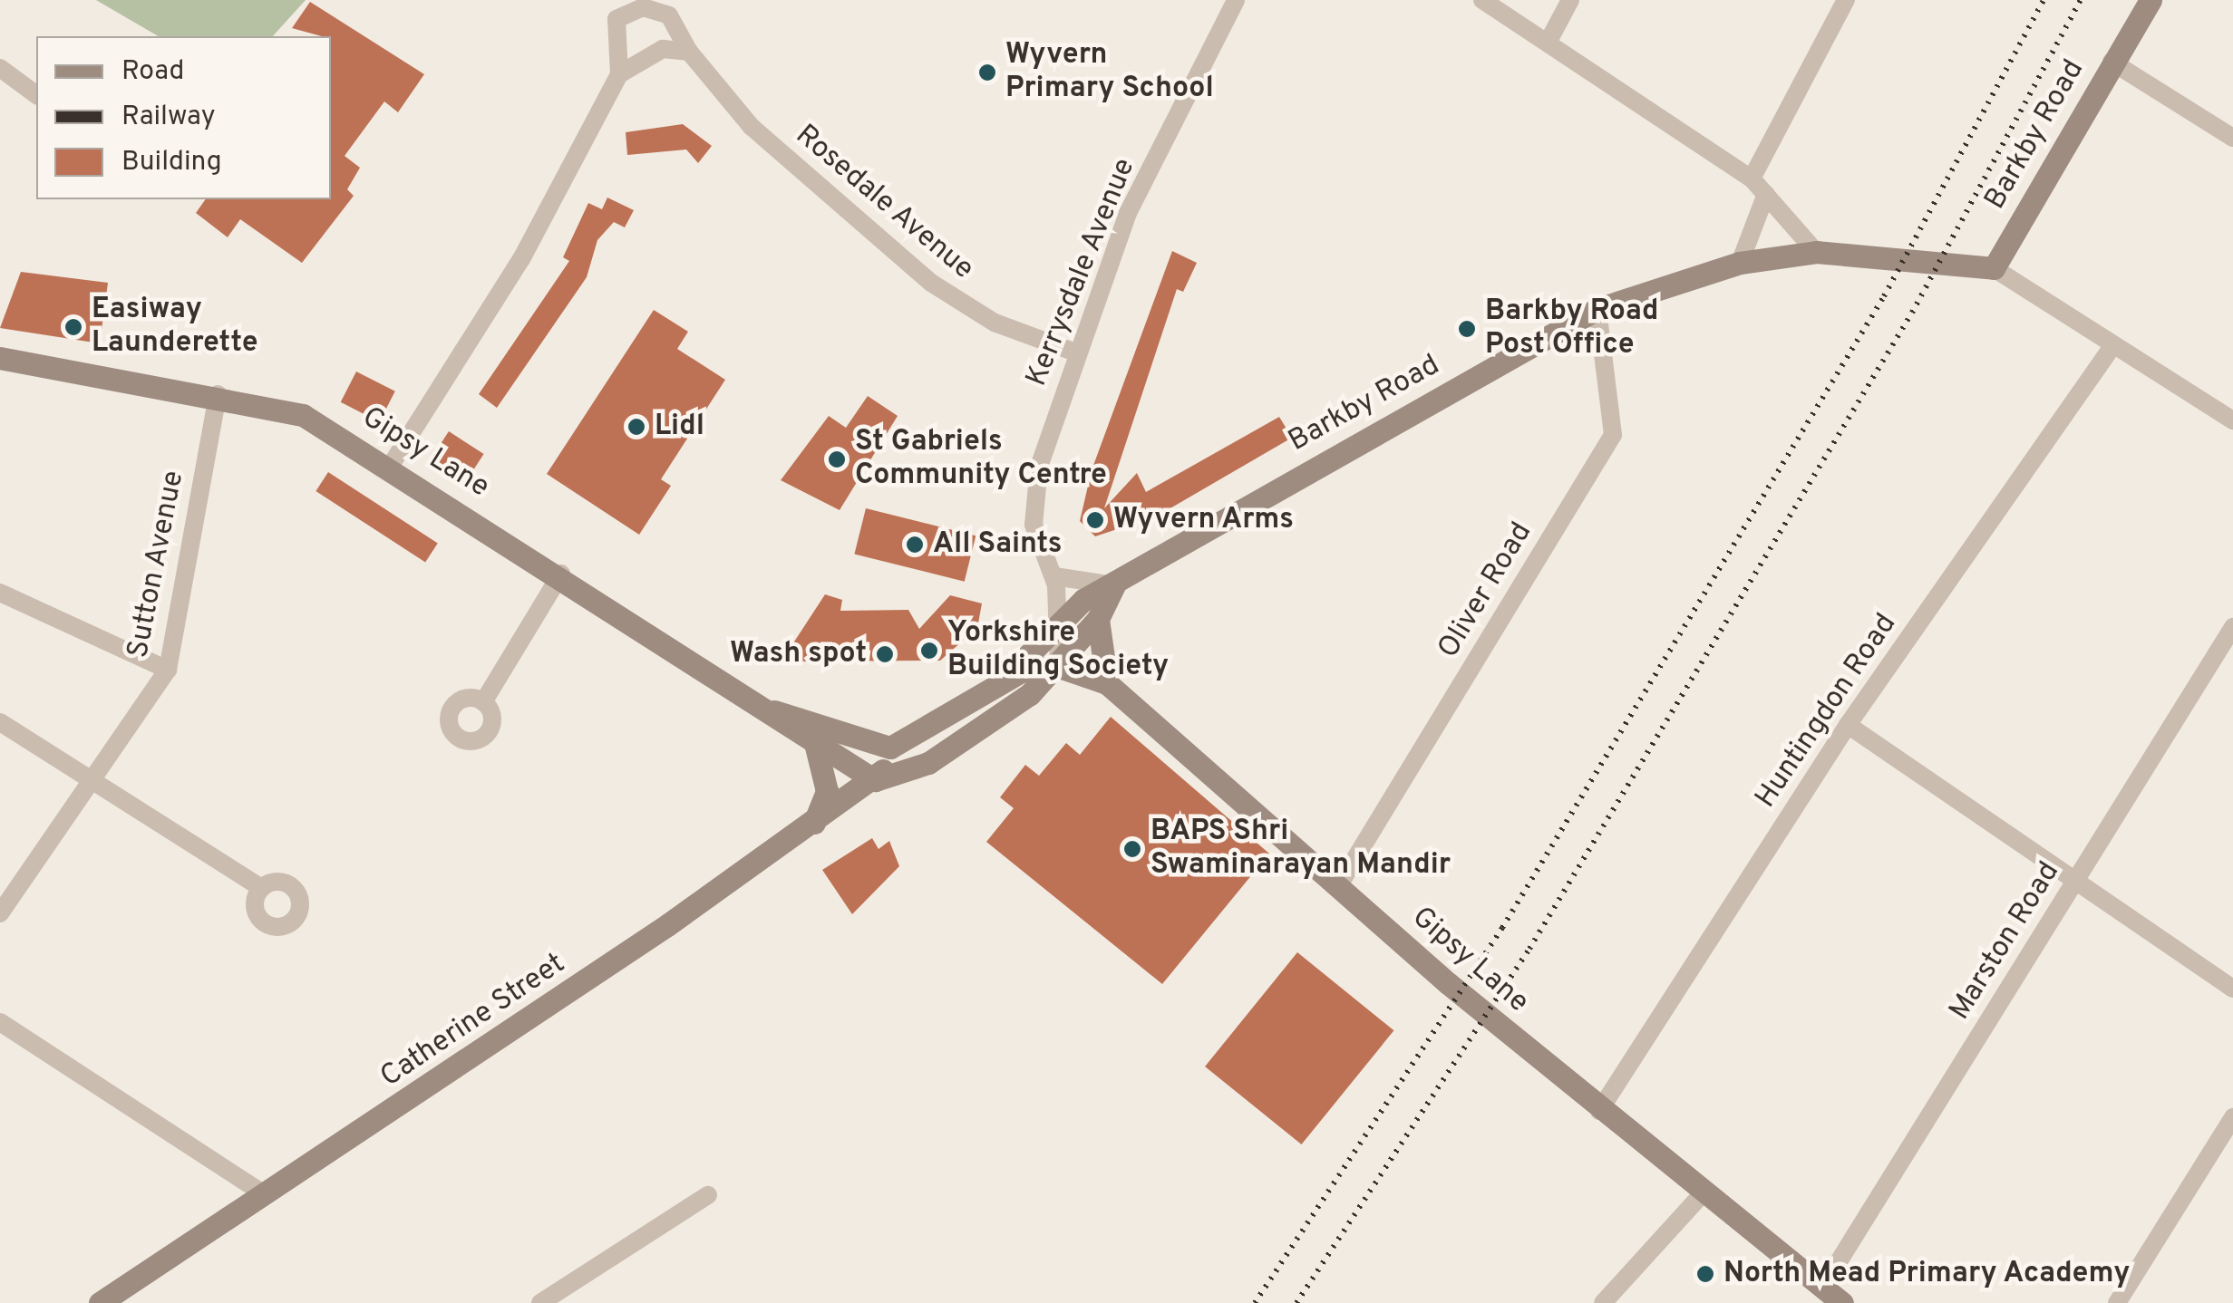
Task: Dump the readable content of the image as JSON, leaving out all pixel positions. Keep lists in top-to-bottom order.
{
  "streets": {
    "street": [
      "Barkby Road",
      "Rosedale Avenue",
      "Kerrysdale Avenue",
      "Gipsy Lane",
      "Sutton Avenue",
      "Oliver Road",
      "Huntingdon Road",
      "Marston Road",
      "Catherine Street"
    ]
  },
  "crossings": [
    ["Barkby Road", "Kerrysdale Avenue"],
    ["Barkby Road", "Gipsy Lane"],
    ["Barkby Road", "Oliver Road"],
    ["Rosedale Avenue", "Kerrysdale Avenue"],
    ["Kerrysdale Avenue", "Gipsy Lane"],
    ["Gipsy Lane", "Sutton Avenue"],
    ["Gipsy Lane", "Oliver Road"],
    ["Gipsy Lane", "Huntingdon Road"],
    ["Gipsy Lane", "Marston Road"],
    ["Gipsy Lane", "Catherine Street"]
  ],
  "places": [
    "Wyvern Primary School",
    "Easiway Launderette",
    "Barkby Road Post Office",
    "Lidl",
    "St Gabriels Community Centre",
    "Wyvern Arms",
    "All Saints",
    "Yorkshire Building Society",
    "Wash spot",
    "BAPS Shri Swaminarayan Mandir",
    "North Mead Primary Academy"
  ],
  "legend": ["Road", "Railway", "Building"]
}
